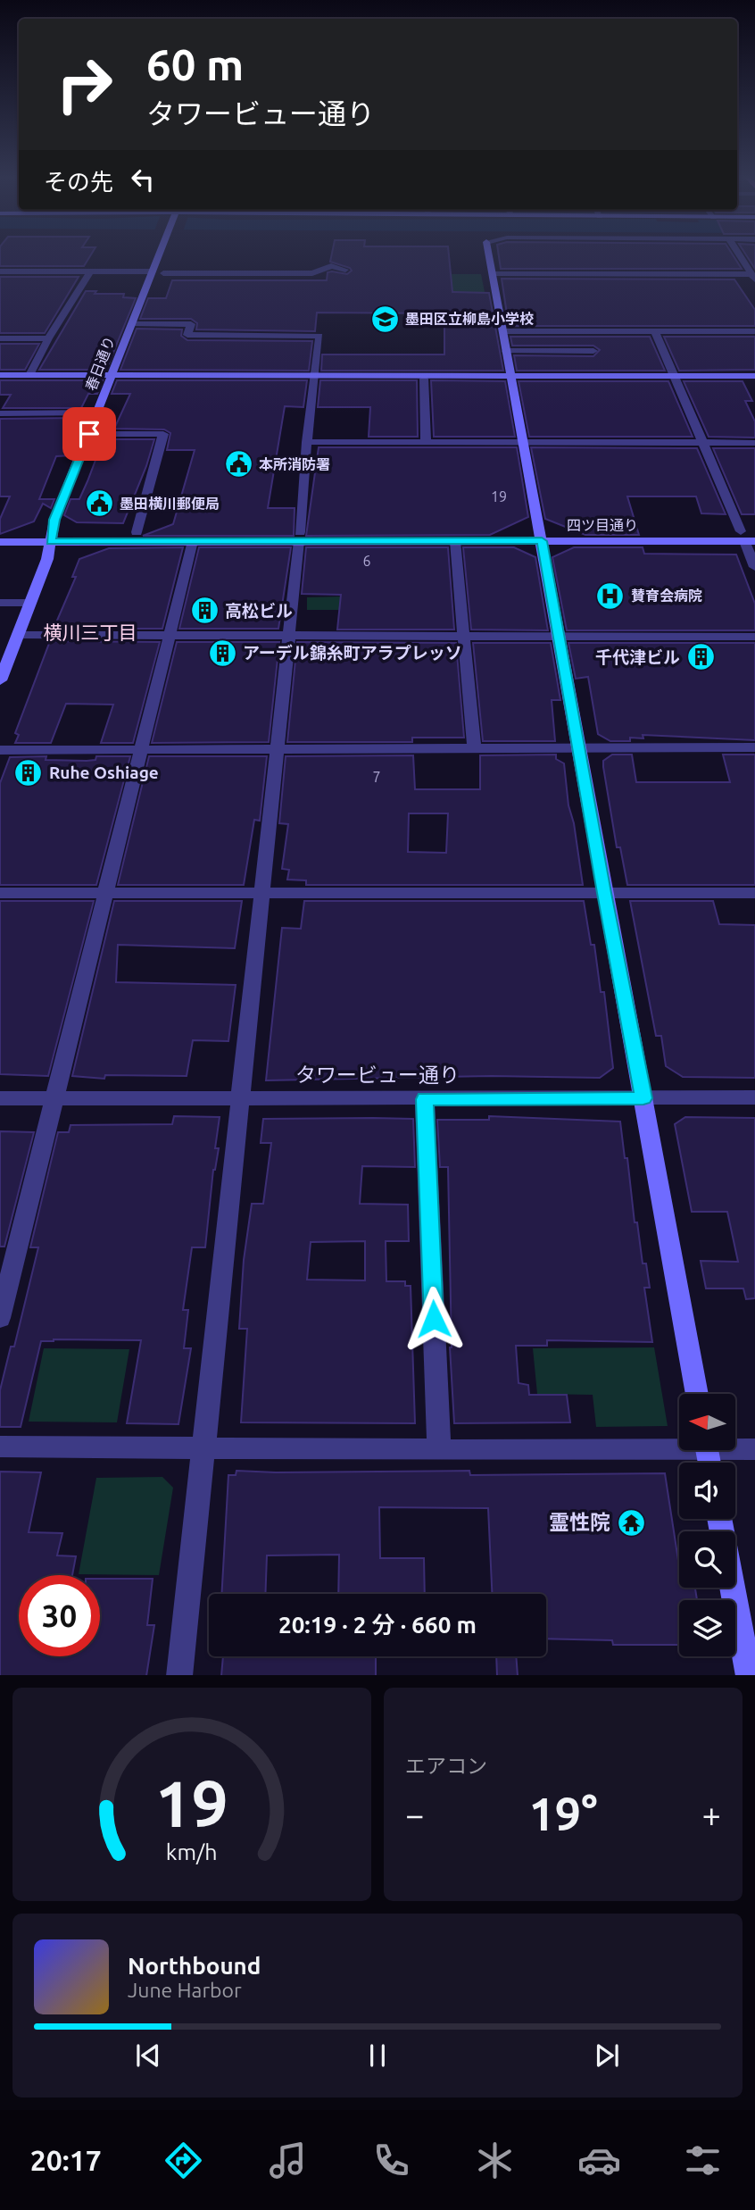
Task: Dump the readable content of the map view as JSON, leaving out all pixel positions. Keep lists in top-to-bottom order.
{
  "streets": {
    "street": ["春日通り", "四ツ目通り", "タワービュー通り"]
  },
  "crossings": [
    ["春日通り", "四ツ目通り"]
  ],
  "districts": ["横川三丁目"],
  "places": {
    "school or university": ["墨田区立柳島小学校"],
    "public building": ["本所消防署", "墨田横川郵便局"],
    "hospital": ["賛育会病院"],
    "building": [
      "高松ビル",
      "アーデル錦糸町アラプレッソ",
      "千代津ビル",
      "Ruhe Oshiage"
    ],
    "temple": ["霊性院"]
  },
  "house_numbers": ["19", "6", "7"],
  "north": "left",
  "page": {
    "turn": ["60 m", "タワービュー通り"],
    "then": "その先",
    "limit": "30",
    "trip": "20:19 · 2 分 · 660 m",
    "tile": "エアコン",
    "heat": ["−", "19°", "+"],
    "song": ["Northbound", "June Harbor"],
    "tabs": "20:17",
    "gauge": ["19", "km/h"]
  }
}
